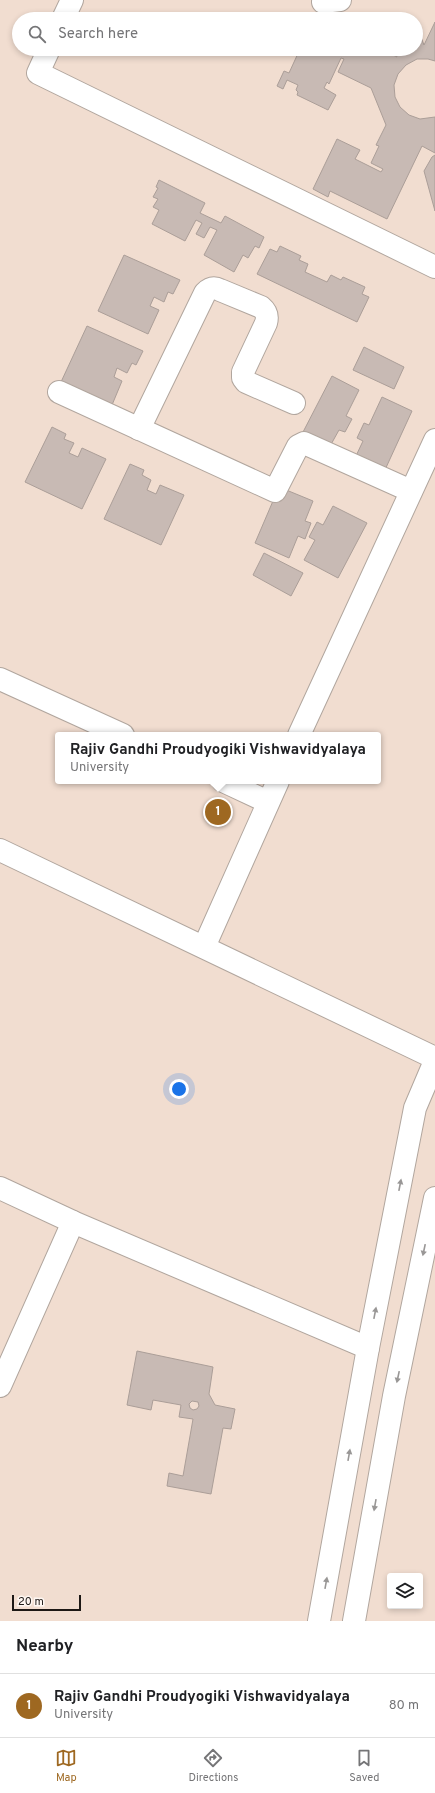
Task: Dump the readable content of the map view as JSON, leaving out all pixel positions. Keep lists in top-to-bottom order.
{
  "scale_bar": "20 m",
  "page": {
    "search": "Search here",
    "popup": ["Rajiv Gandhi Proudyogiki Vishwavidyalaya", "University"],
    "pins": "1",
    "scale": "20 m",
    "heading": "Nearby",
    "list": [
      {
        "mark": "1",
        "name": "Rajiv Gandhi Proudyogiki Vishwavidyalaya",
        "note": "University",
        "value": "80 m"
      }
    ],
    "nav": ["Map", "Directions", "Saved"]
  }
}
